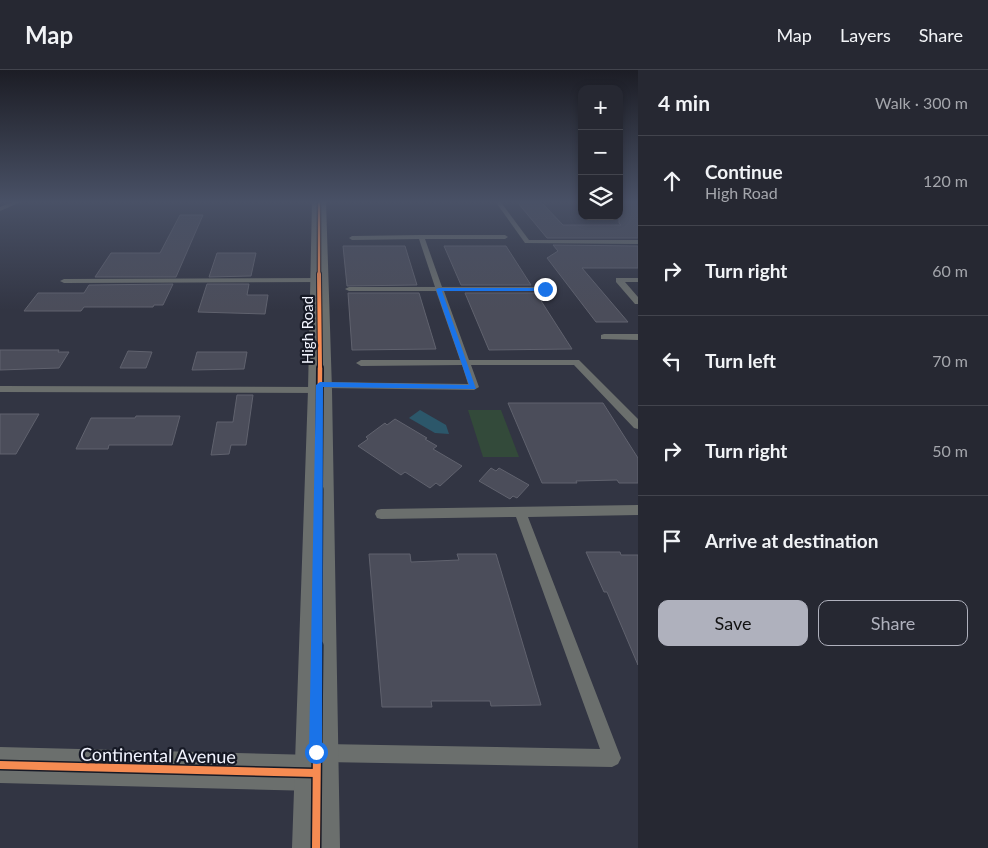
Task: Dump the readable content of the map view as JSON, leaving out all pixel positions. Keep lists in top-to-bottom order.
{
  "streets": {
    "street": ["High Road", "Continental Avenue"]
  },
  "crossings": [
    ["High Road", "Continental Avenue"]
  ],
  "page": {
    "header": "Map",
    "nav": ["Map", "Layers", "Share"],
    "heading": ["4 min", "Walk · 300 m"],
    "map_buttons": ["+", "−"],
    "list": [
      ["Continue", "High Road", "120 m"],
      ["Turn right", "60 m"],
      ["Turn left", "70 m"],
      ["Turn right", "50 m"],
      "Arrive at destination"
    ],
    "buttons": ["Save", "Share"]
  }
}
